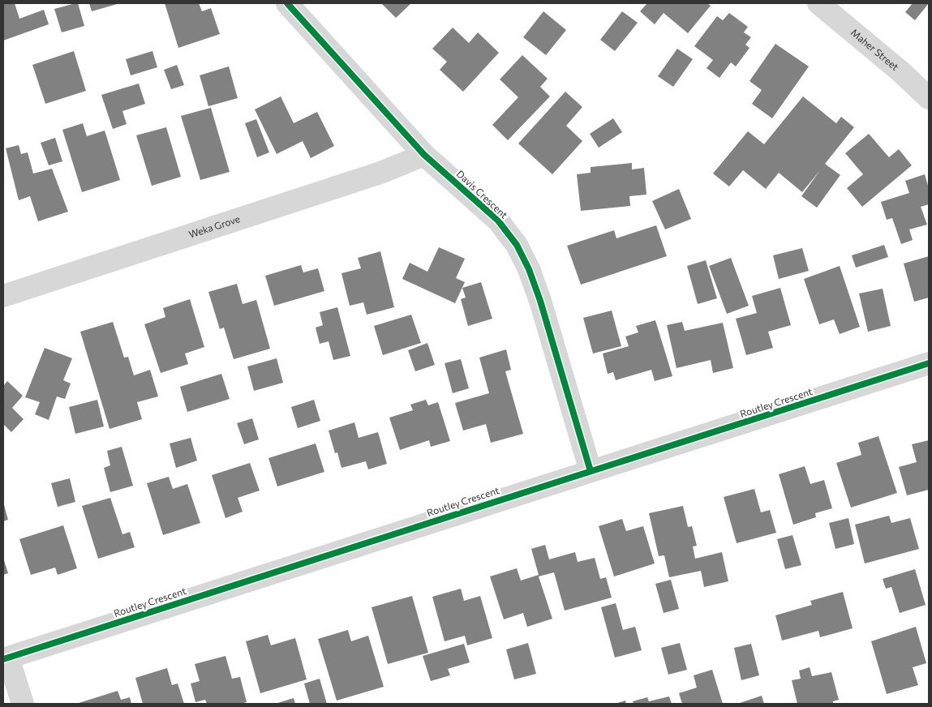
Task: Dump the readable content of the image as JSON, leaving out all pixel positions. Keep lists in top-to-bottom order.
{
  "streets": {
    "street": [
      "Maher Street",
      "Davis Crescent",
      "Weka Grove",
      "Routley Crescent"
    ]
  },
  "crossings": [
    ["Davis Crescent", "Weka Grove"],
    ["Davis Crescent", "Routley Crescent"]
  ]
}
